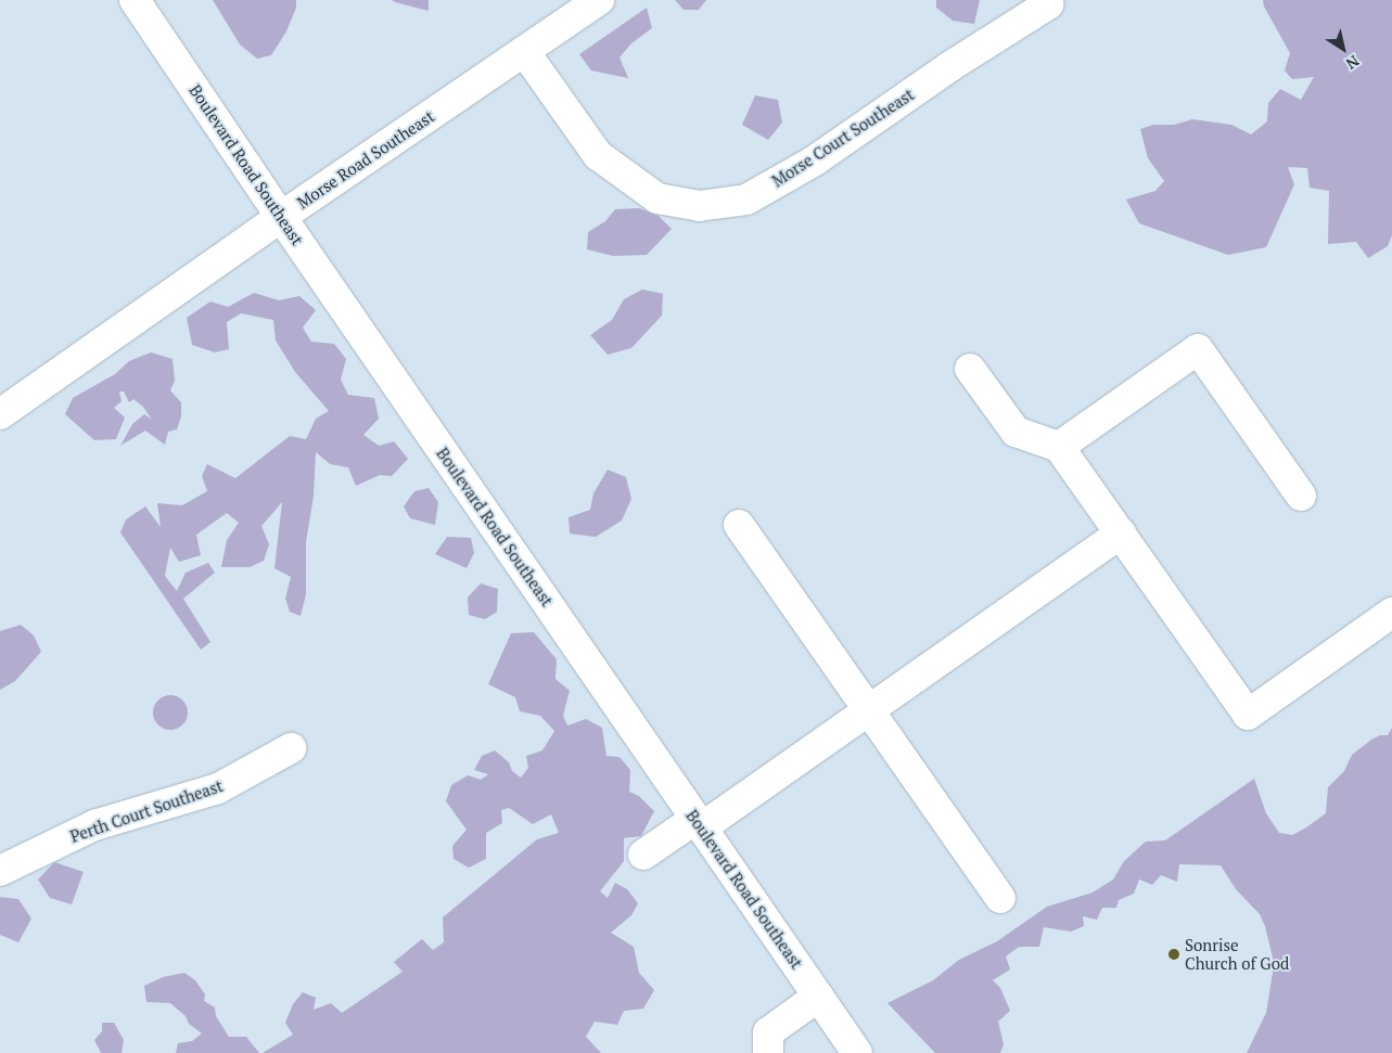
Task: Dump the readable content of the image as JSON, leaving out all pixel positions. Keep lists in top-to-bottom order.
{
  "streets": {
    "street": [
      "Morse Court Southeast",
      "Morse Road Southeast",
      "Boulevard Road Southeast",
      "Perth Court Southeast"
    ]
  },
  "crossings": [
    ["Morse Court Southeast", "Morse Road Southeast"],
    ["Morse Road Southeast", "Boulevard Road Southeast"]
  ],
  "places": ["Sonrise Church of God"],
  "north": "bottom right"
}
